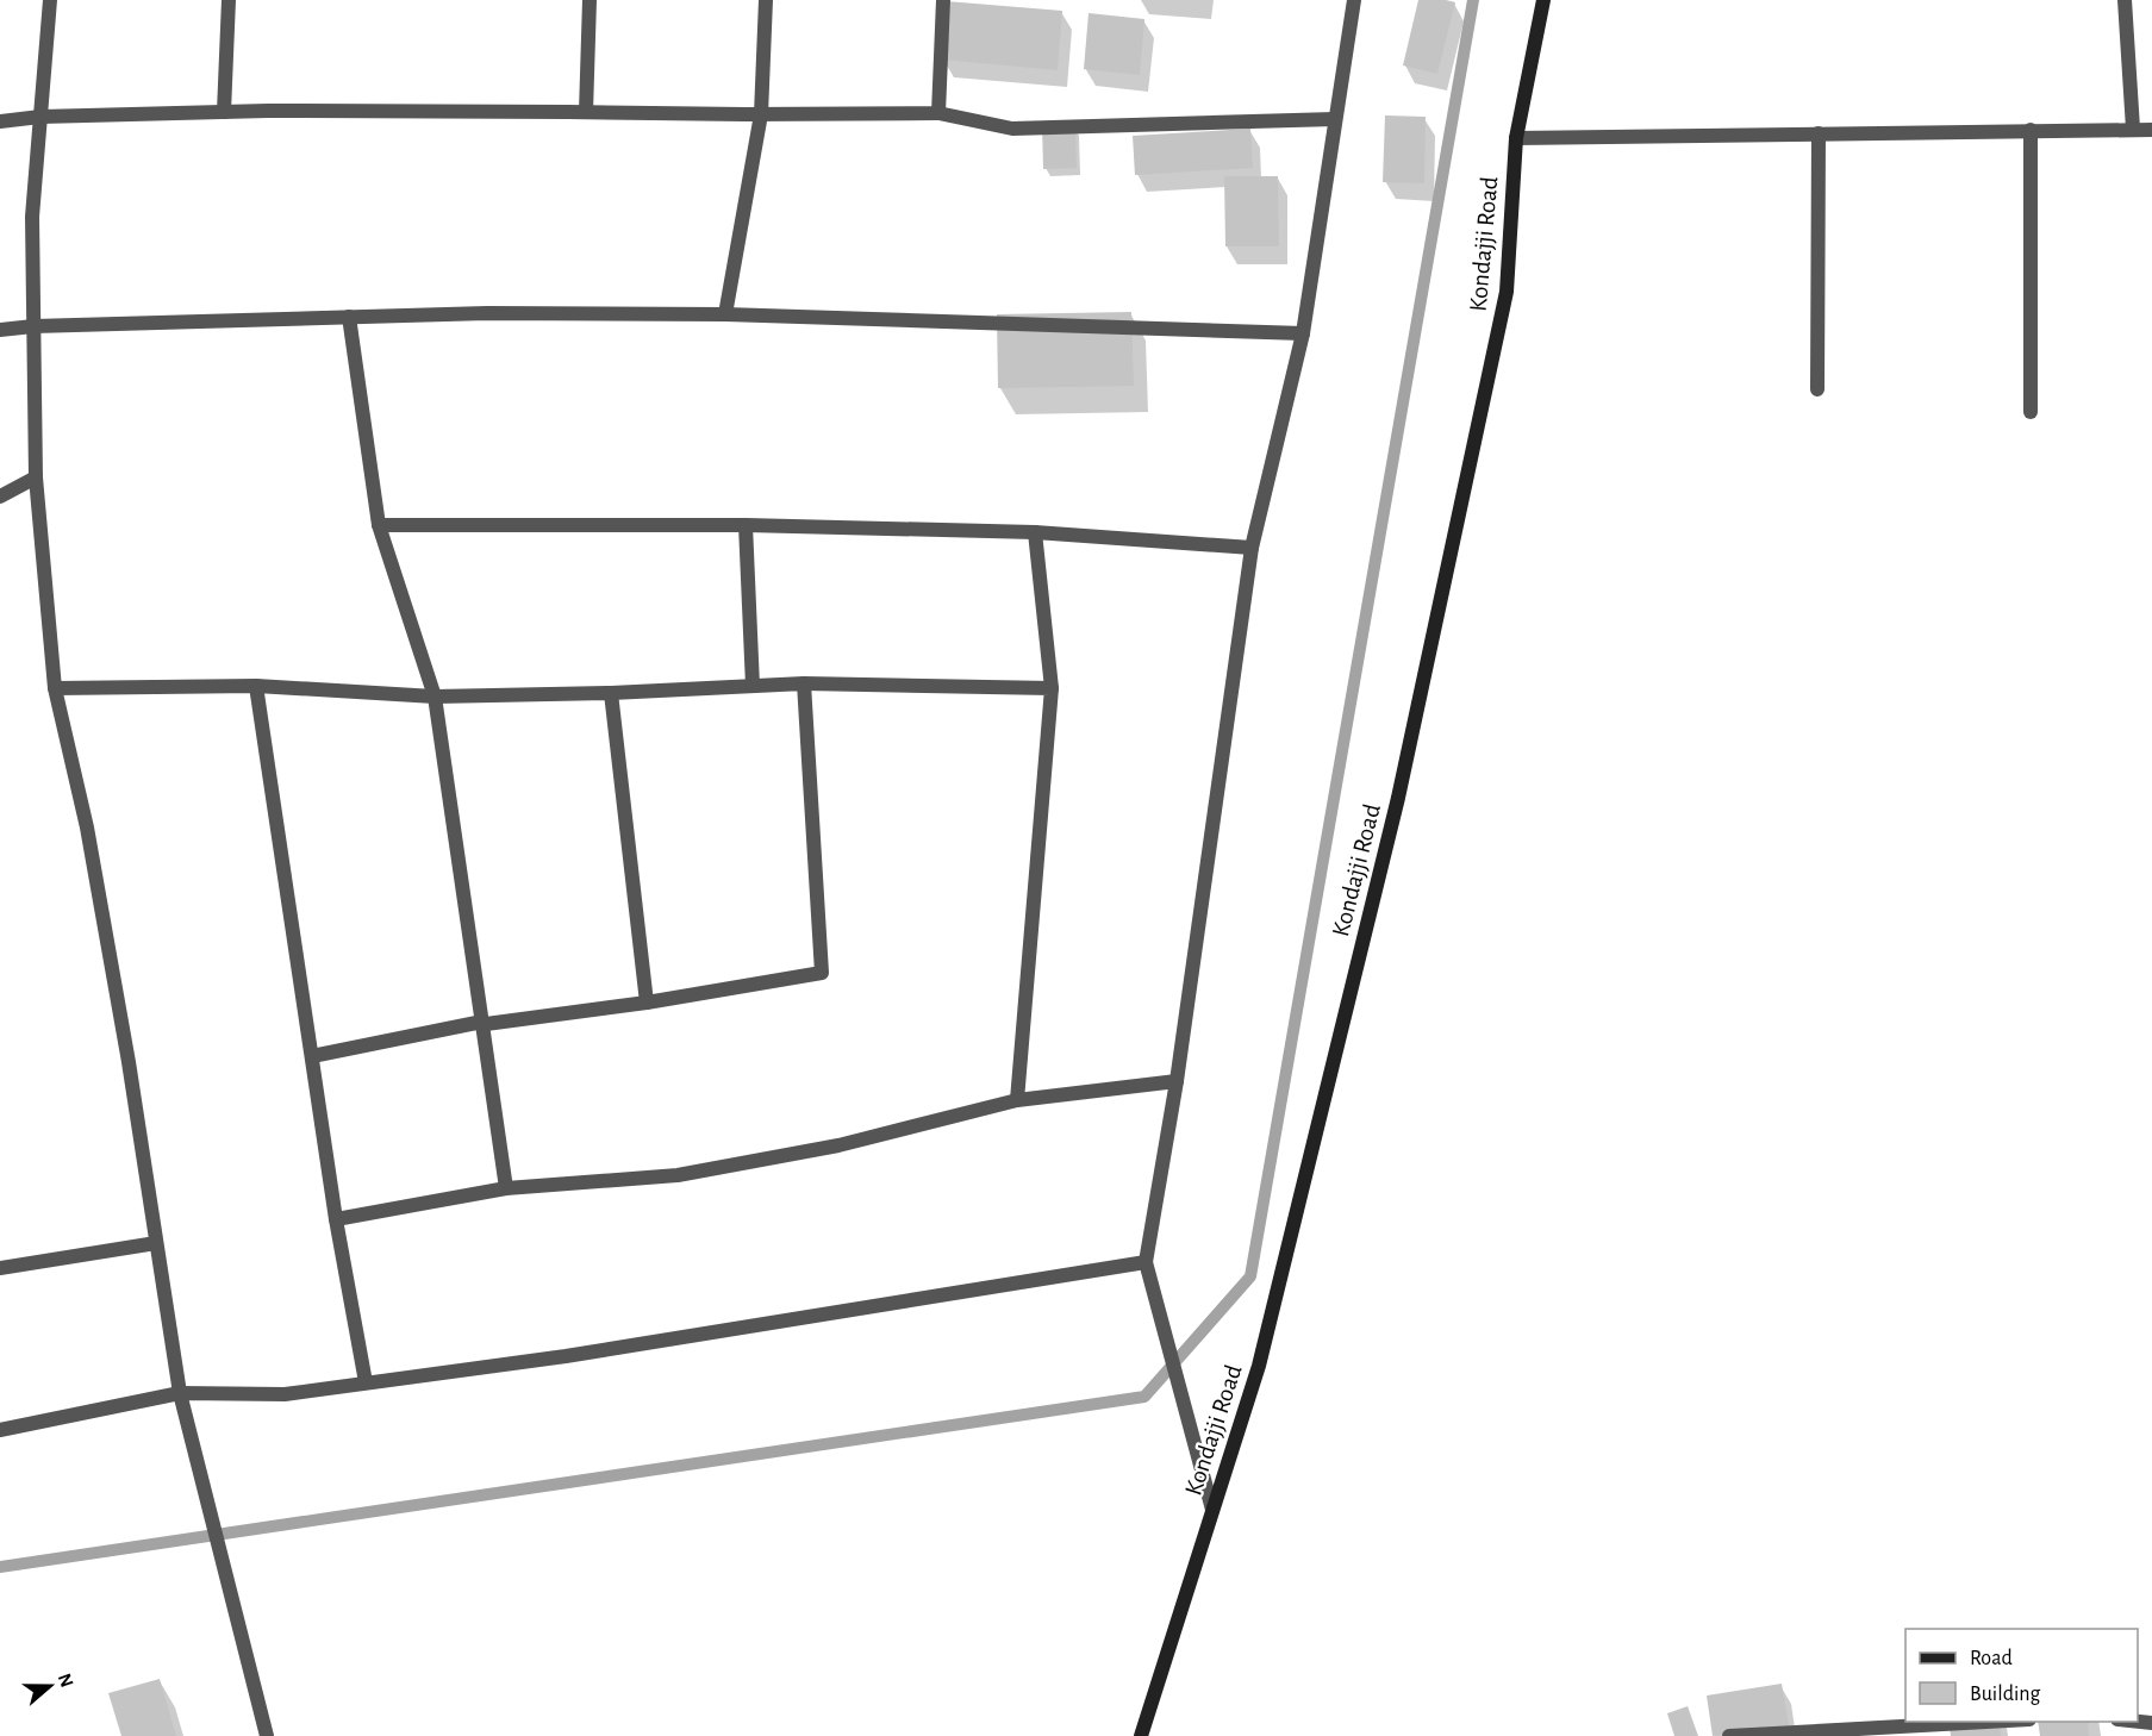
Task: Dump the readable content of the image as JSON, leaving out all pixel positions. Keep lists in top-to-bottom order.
{
  "streets": {
    "street": ["Kondajji Road"]
  },
  "legend": ["Road", "Building"],
  "north": "right"
}
